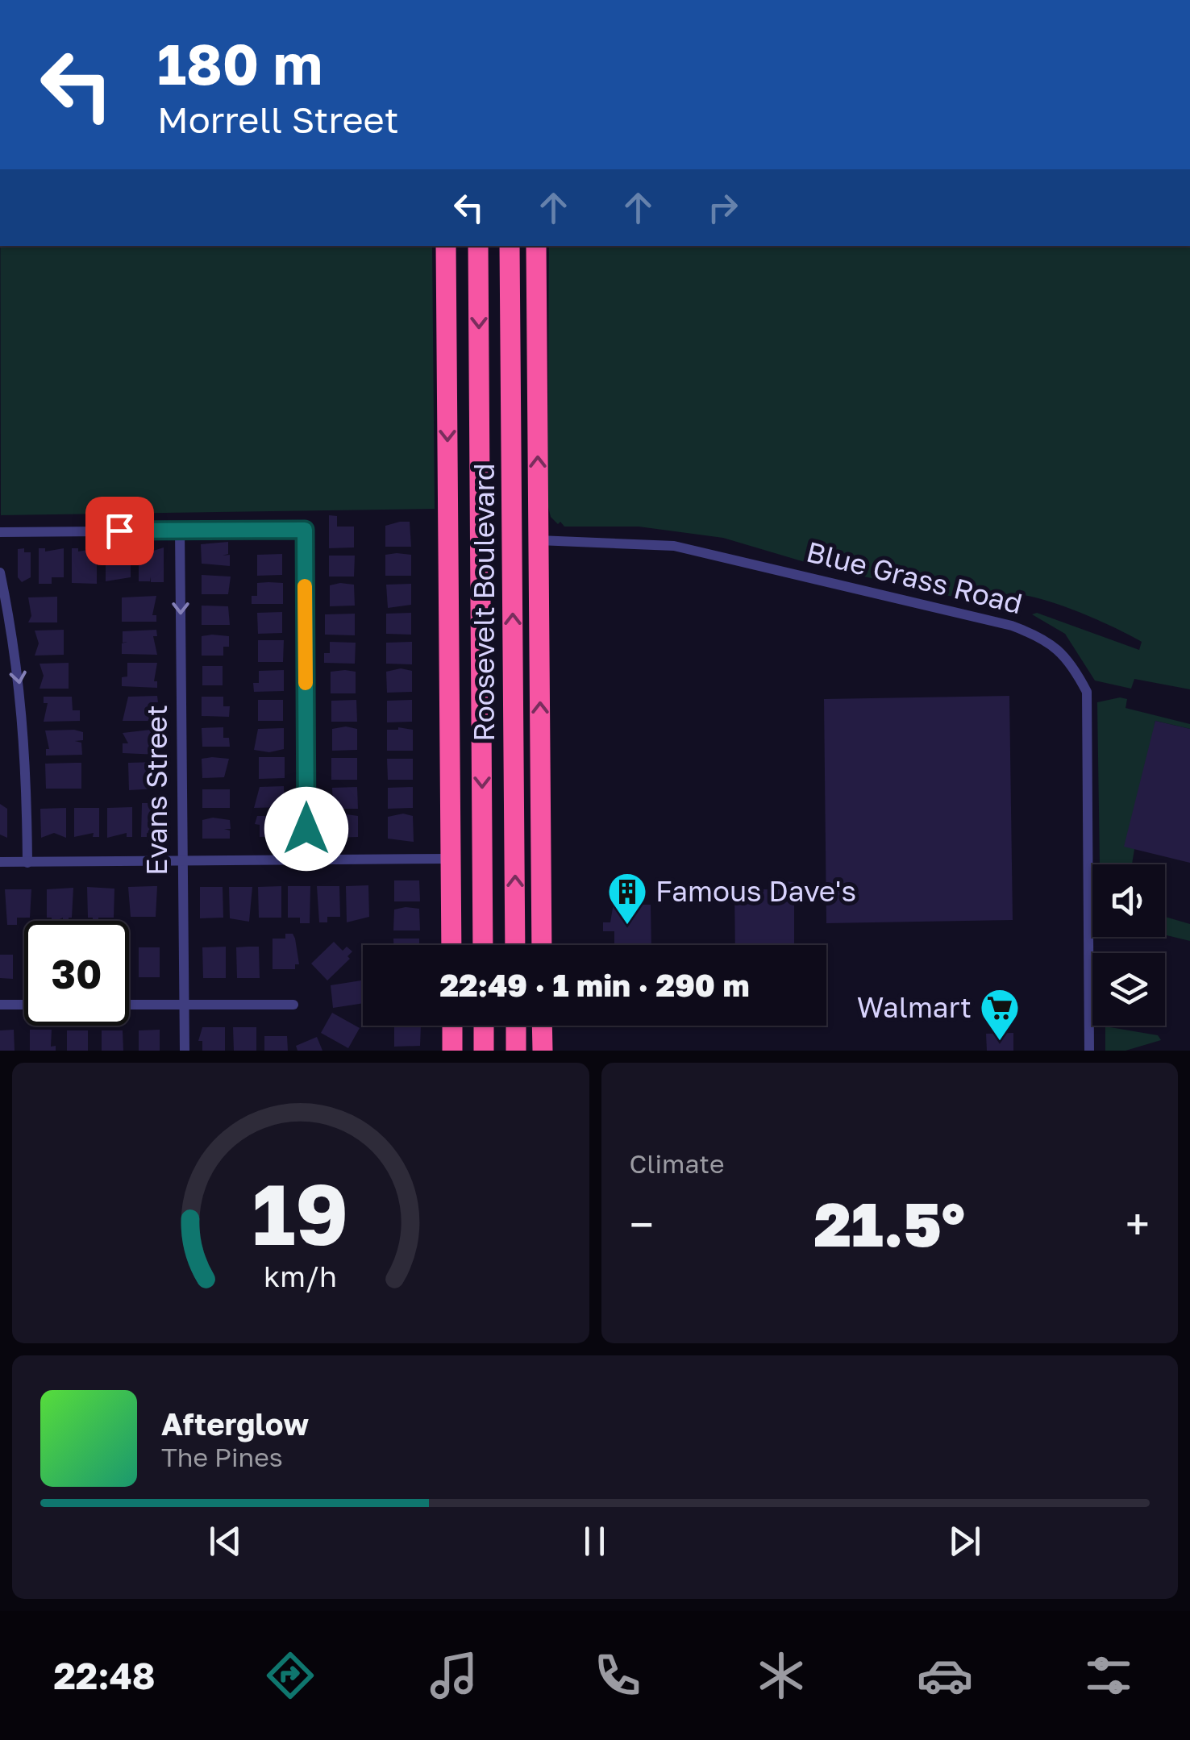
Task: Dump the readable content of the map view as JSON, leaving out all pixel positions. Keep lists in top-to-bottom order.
{
  "streets": {
    "highway": ["Roosevelt Boulevard"],
    "street": ["Blue Grass Road", "Evans Street"]
  },
  "crossings": [
    ["Blue Grass Road", "Roosevelt Boulevard"]
  ],
  "one_way": ["Evans Street"],
  "places": {
    "building": ["Famous Dave's"],
    "supermarket": ["Walmart"]
  },
  "page": {
    "turn": ["180 m", "Morrell Street"],
    "limit": "30",
    "trip": "22:49 · 1 min · 290 m",
    "tile": "Climate",
    "heat": ["−", "21.5°", "+"],
    "song": ["Afterglow", "The Pines"],
    "tabs": "22:48",
    "gauge": ["19", "km/h"]
  }
}
